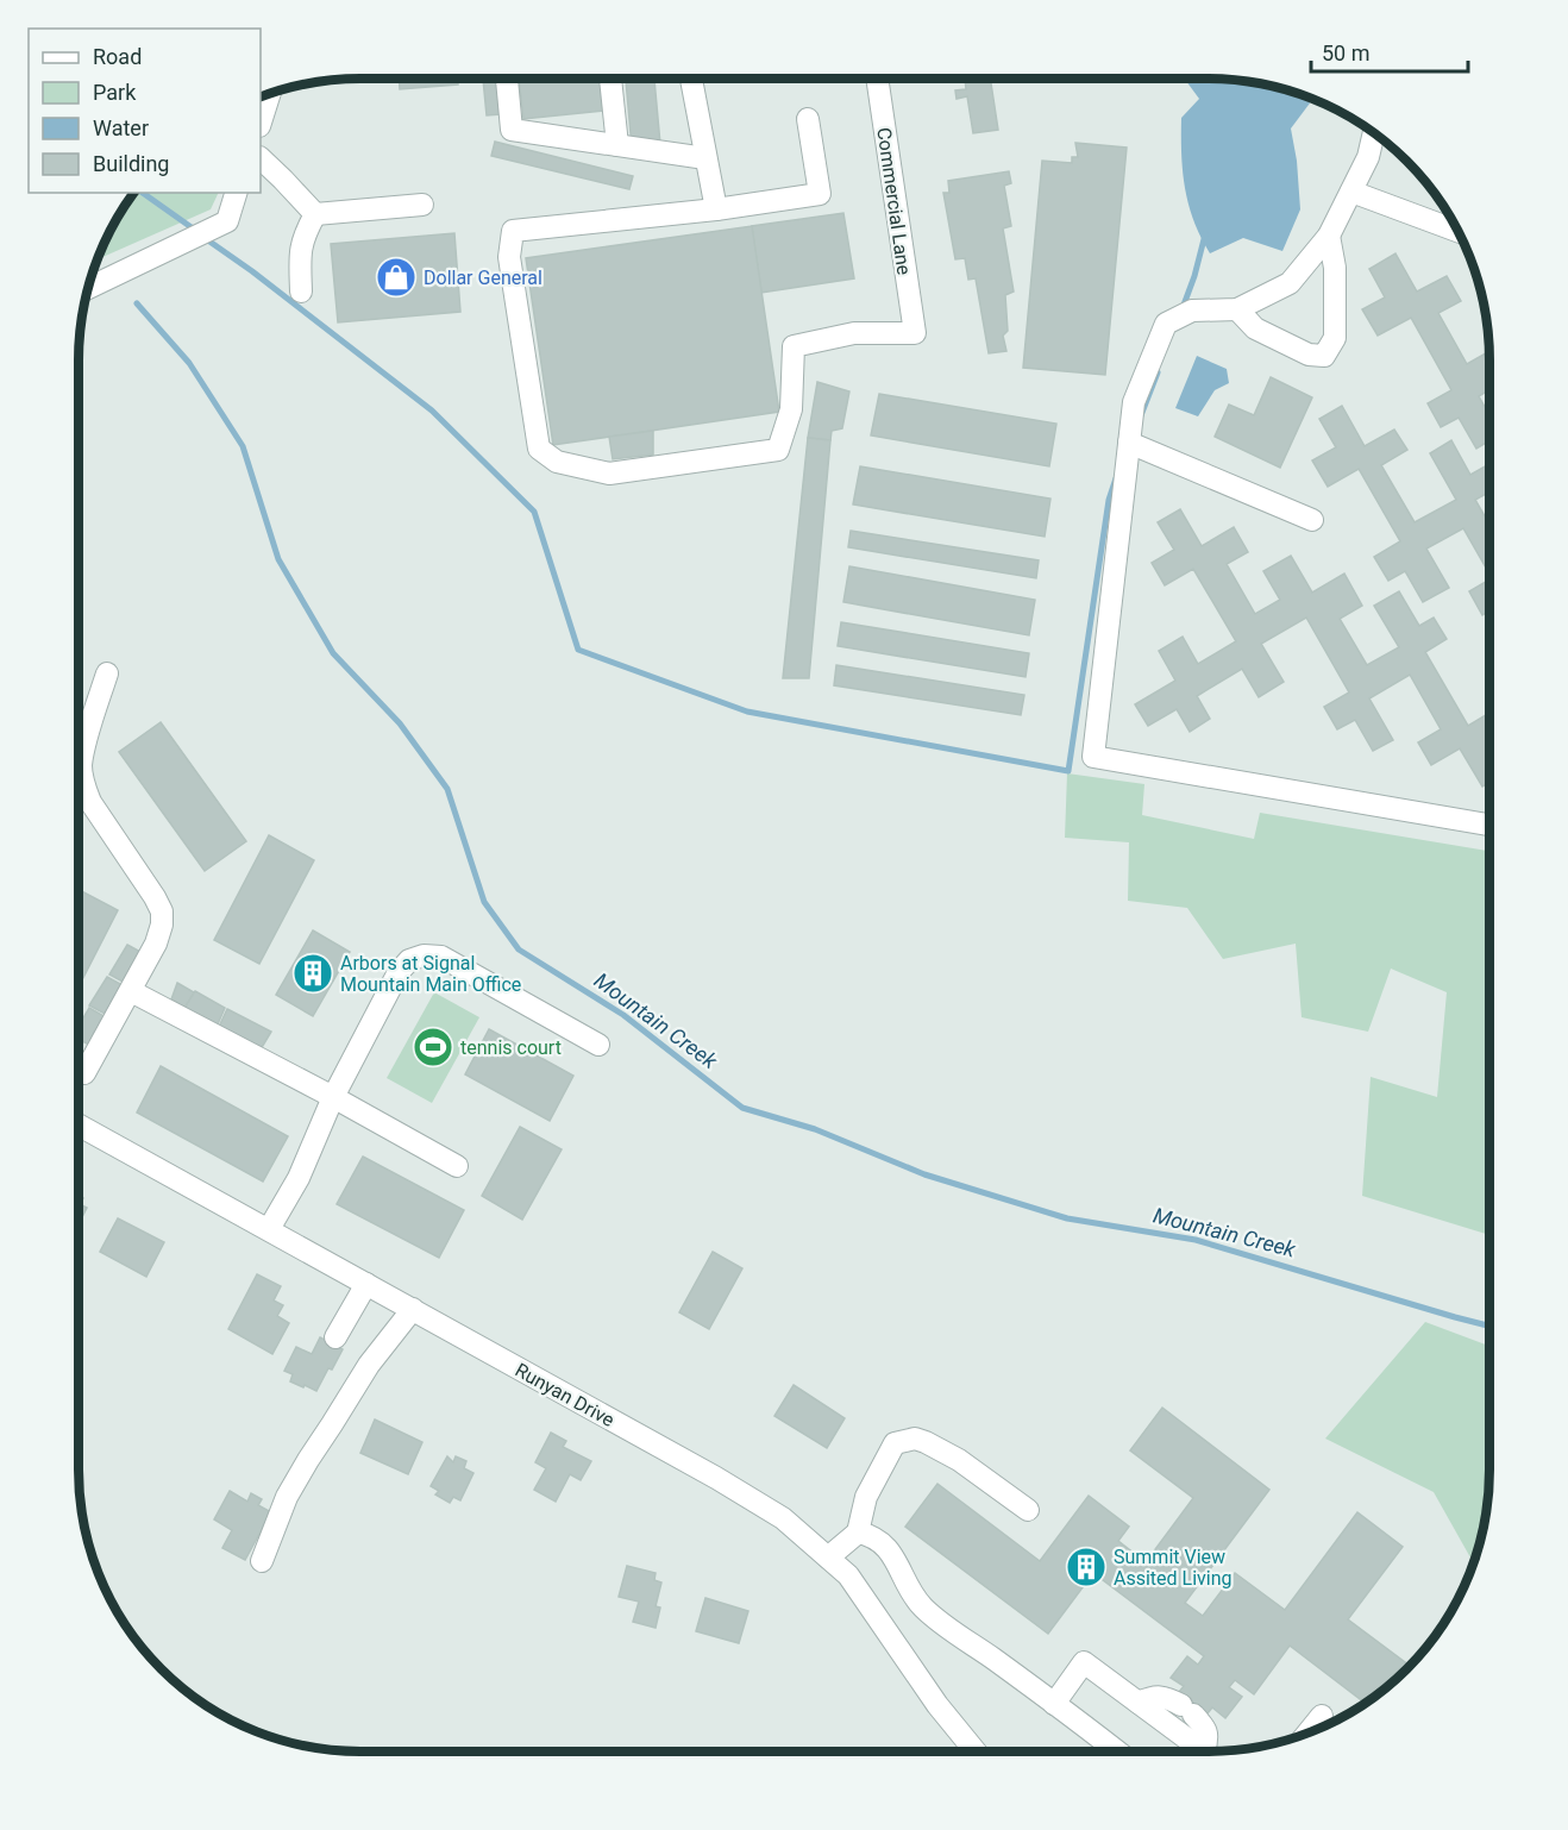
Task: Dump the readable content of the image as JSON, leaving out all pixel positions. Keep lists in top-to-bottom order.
{
  "streets": {
    "street": ["Commercial Lane", "Runyan Drive"]
  },
  "water": ["Mountain Creek"],
  "places": {
    "shop": ["Dollar General"],
    "building": ["Arbors at Signal Mountain Main Office", "Summit View Assited Living"],
    "sports": ["tennis court"]
  },
  "legend": [
    "Road",
    "Park",
    "Water",
    "Building"
  ],
  "scale_bar": "50 m"
}
